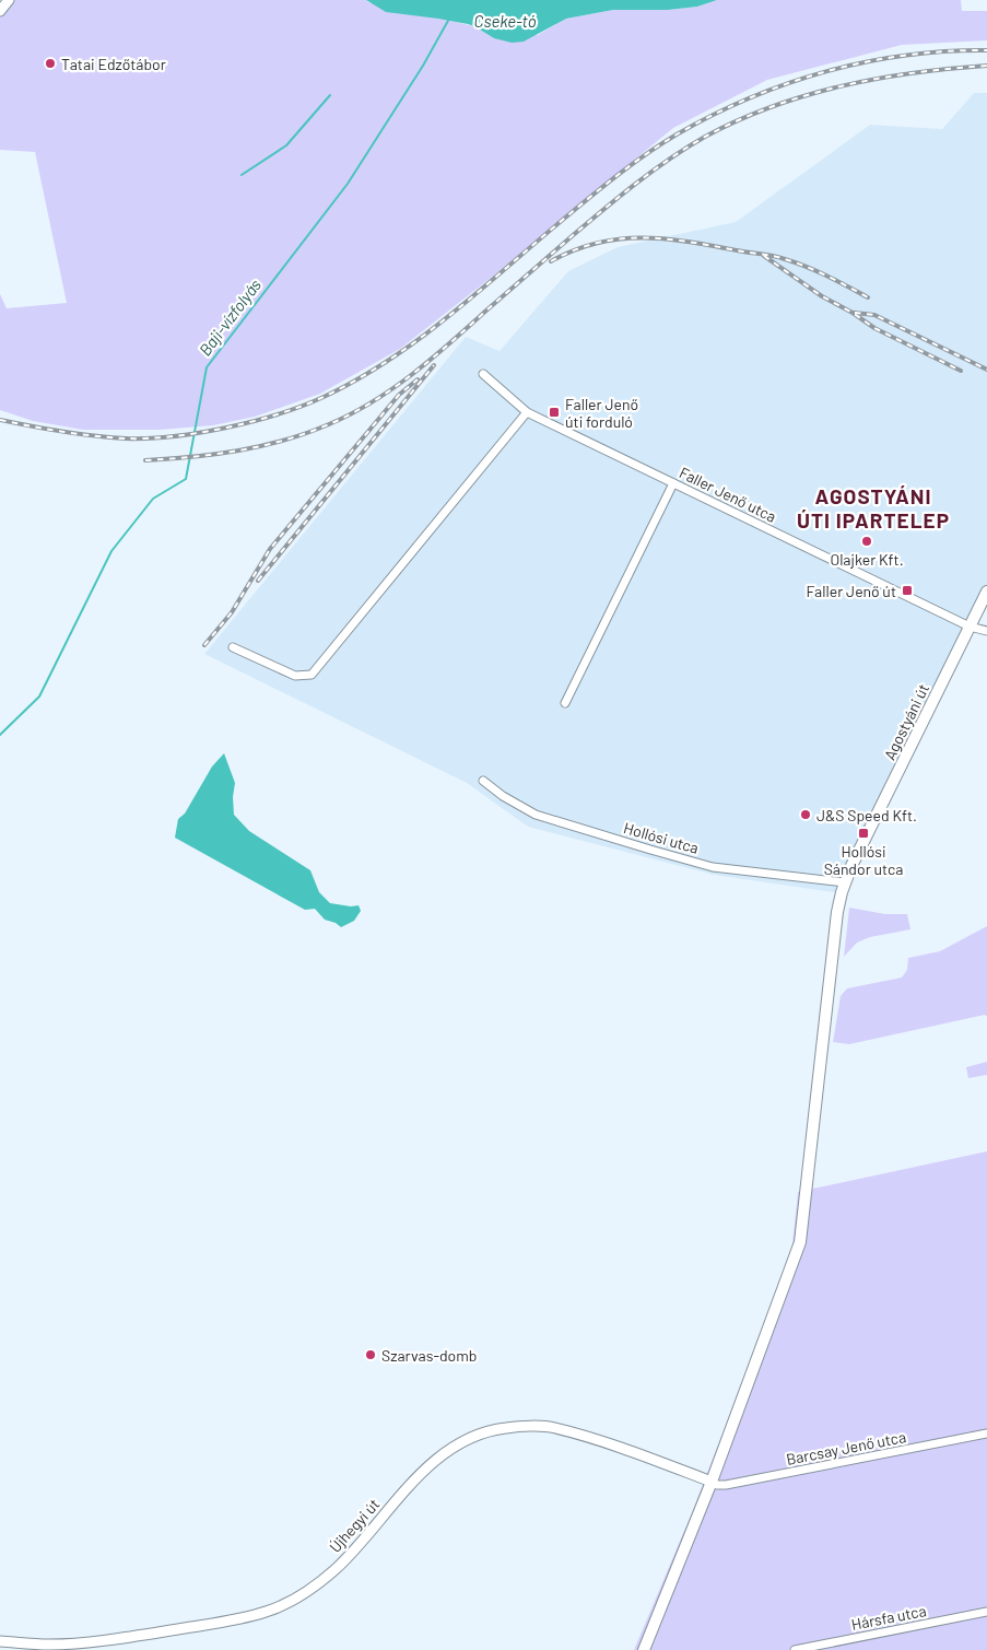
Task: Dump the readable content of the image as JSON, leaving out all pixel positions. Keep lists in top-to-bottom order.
{
  "streets": {
    "main road": ["Agostyáni út"],
    "street": [
      "Faller Jenő utca",
      "Hollósi utca",
      "Barcsay Jenő utca",
      "Újhegyi út",
      "Hársfa utca"
    ]
  },
  "crossings": [
    ["Faller Jenő utca", "Agostyáni út"],
    ["Agostyáni út", "Hollósi utca"],
    ["Agostyáni út", "Barcsay Jenő utca"],
    ["Agostyáni út", "Újhegyi út"],
    ["Barcsay Jenő utca", "Újhegyi út"]
  ],
  "districts": ["AGOSTYÁNI ÚTI IPARTELEP"],
  "water": ["Cseke-tó", "Baji-vízfolyás"],
  "places": {
    "other": [
      "Tatai Edzőtábor",
      "Olajker Kft.",
      "J&S Speed Kft.",
      "Szarvas-domb"
    ],
    "transit": ["Faller Jenő úti forduló", "Faller Jenő út", "Hollósi Sándor utca"]
  }
}
